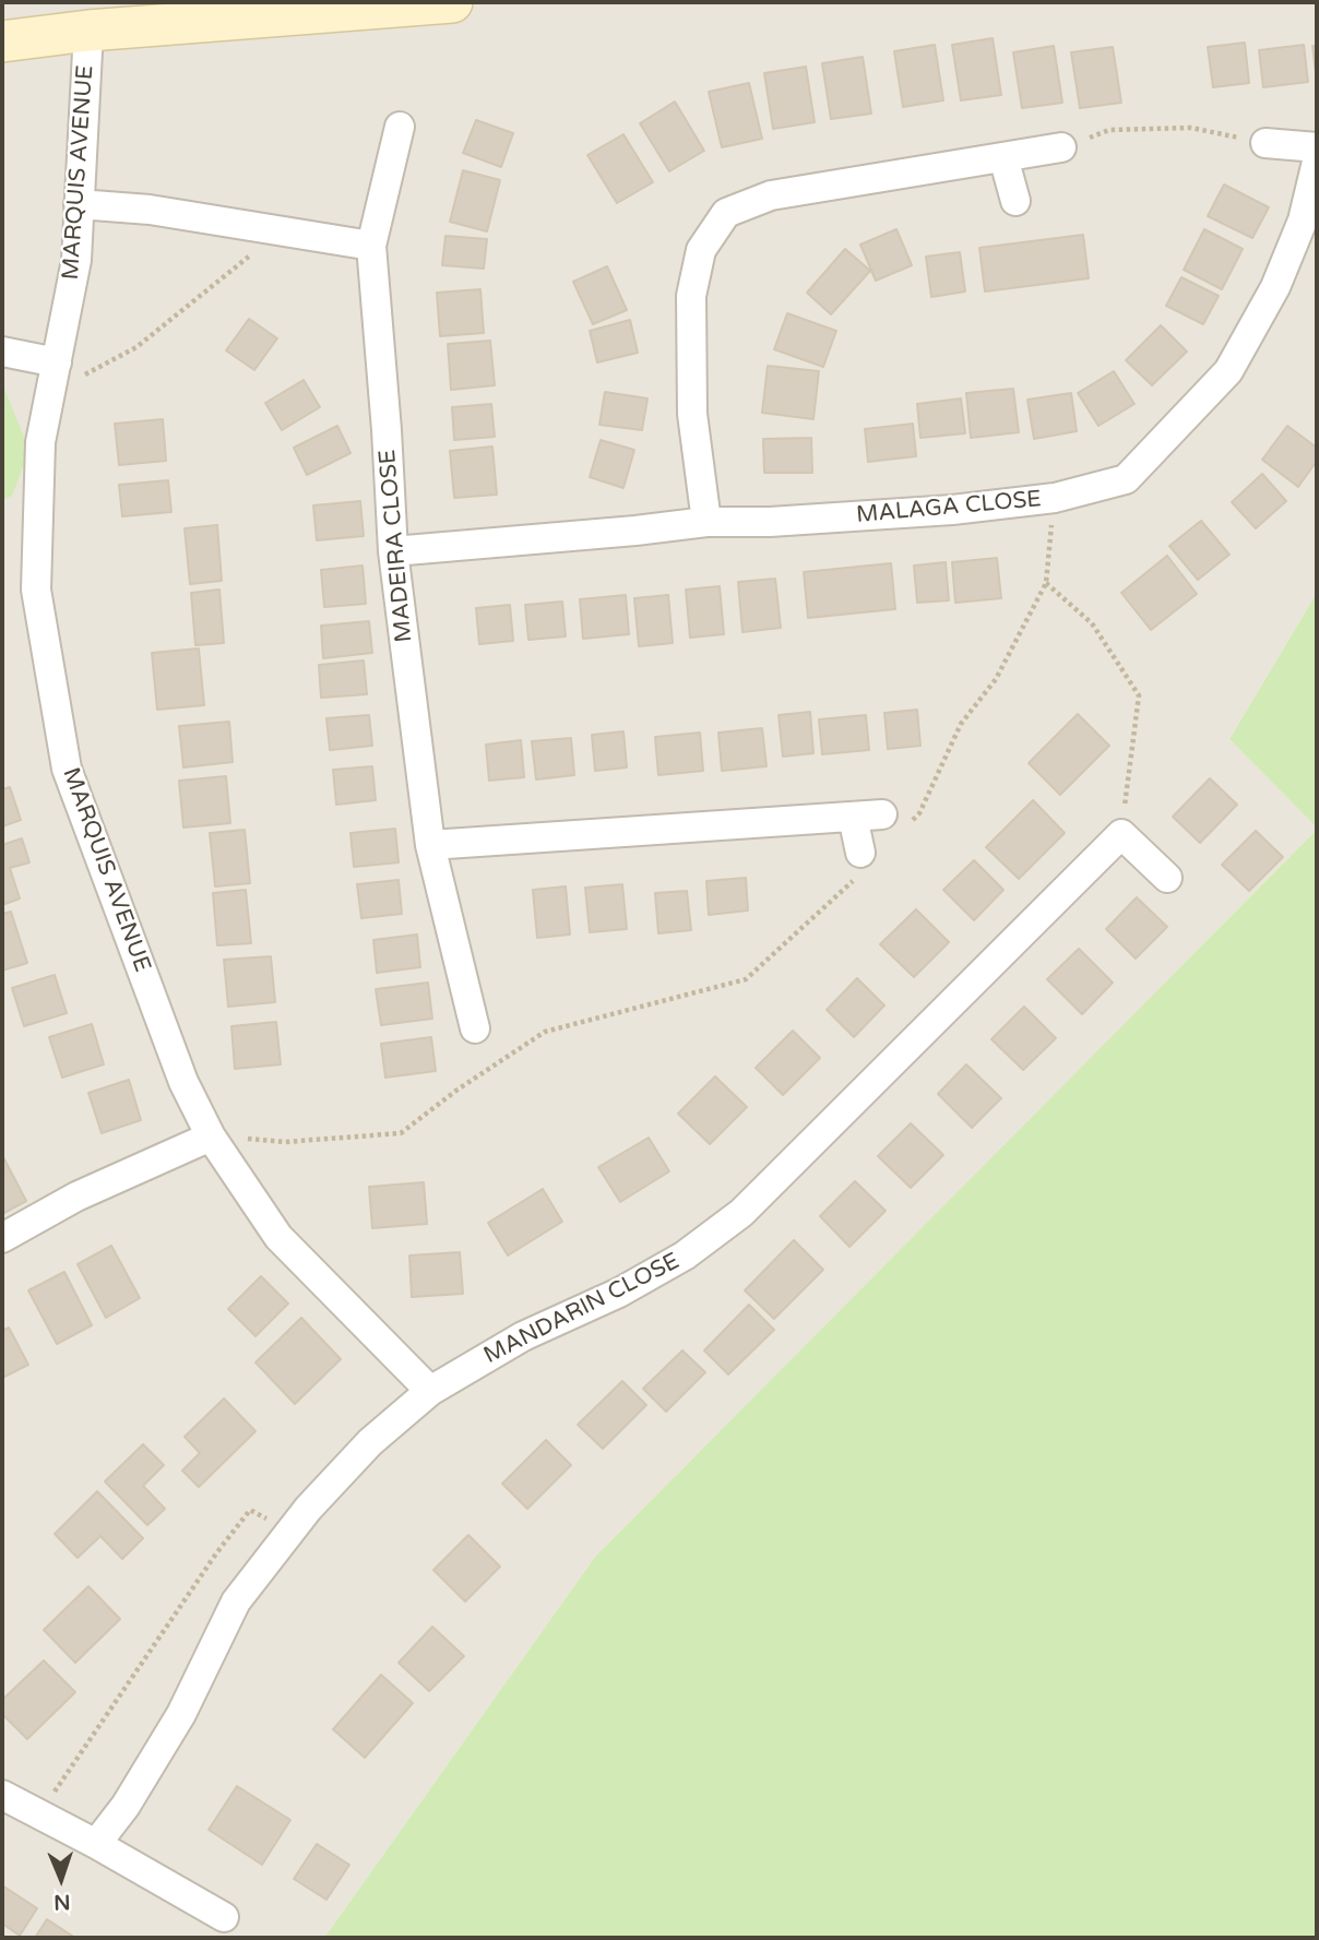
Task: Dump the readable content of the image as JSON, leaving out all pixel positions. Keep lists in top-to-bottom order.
{
  "streets": {
    "street": [
      "MARQUIS AVENUE",
      "MALAGA CLOSE",
      "MADEIRA CLOSE",
      "MANDARIN CLOSE"
    ]
  },
  "crossings": [
    ["MARQUIS AVENUE", "MANDARIN CLOSE"],
    ["MALAGA CLOSE", "MADEIRA CLOSE"]
  ],
  "north": "bottom"
}
